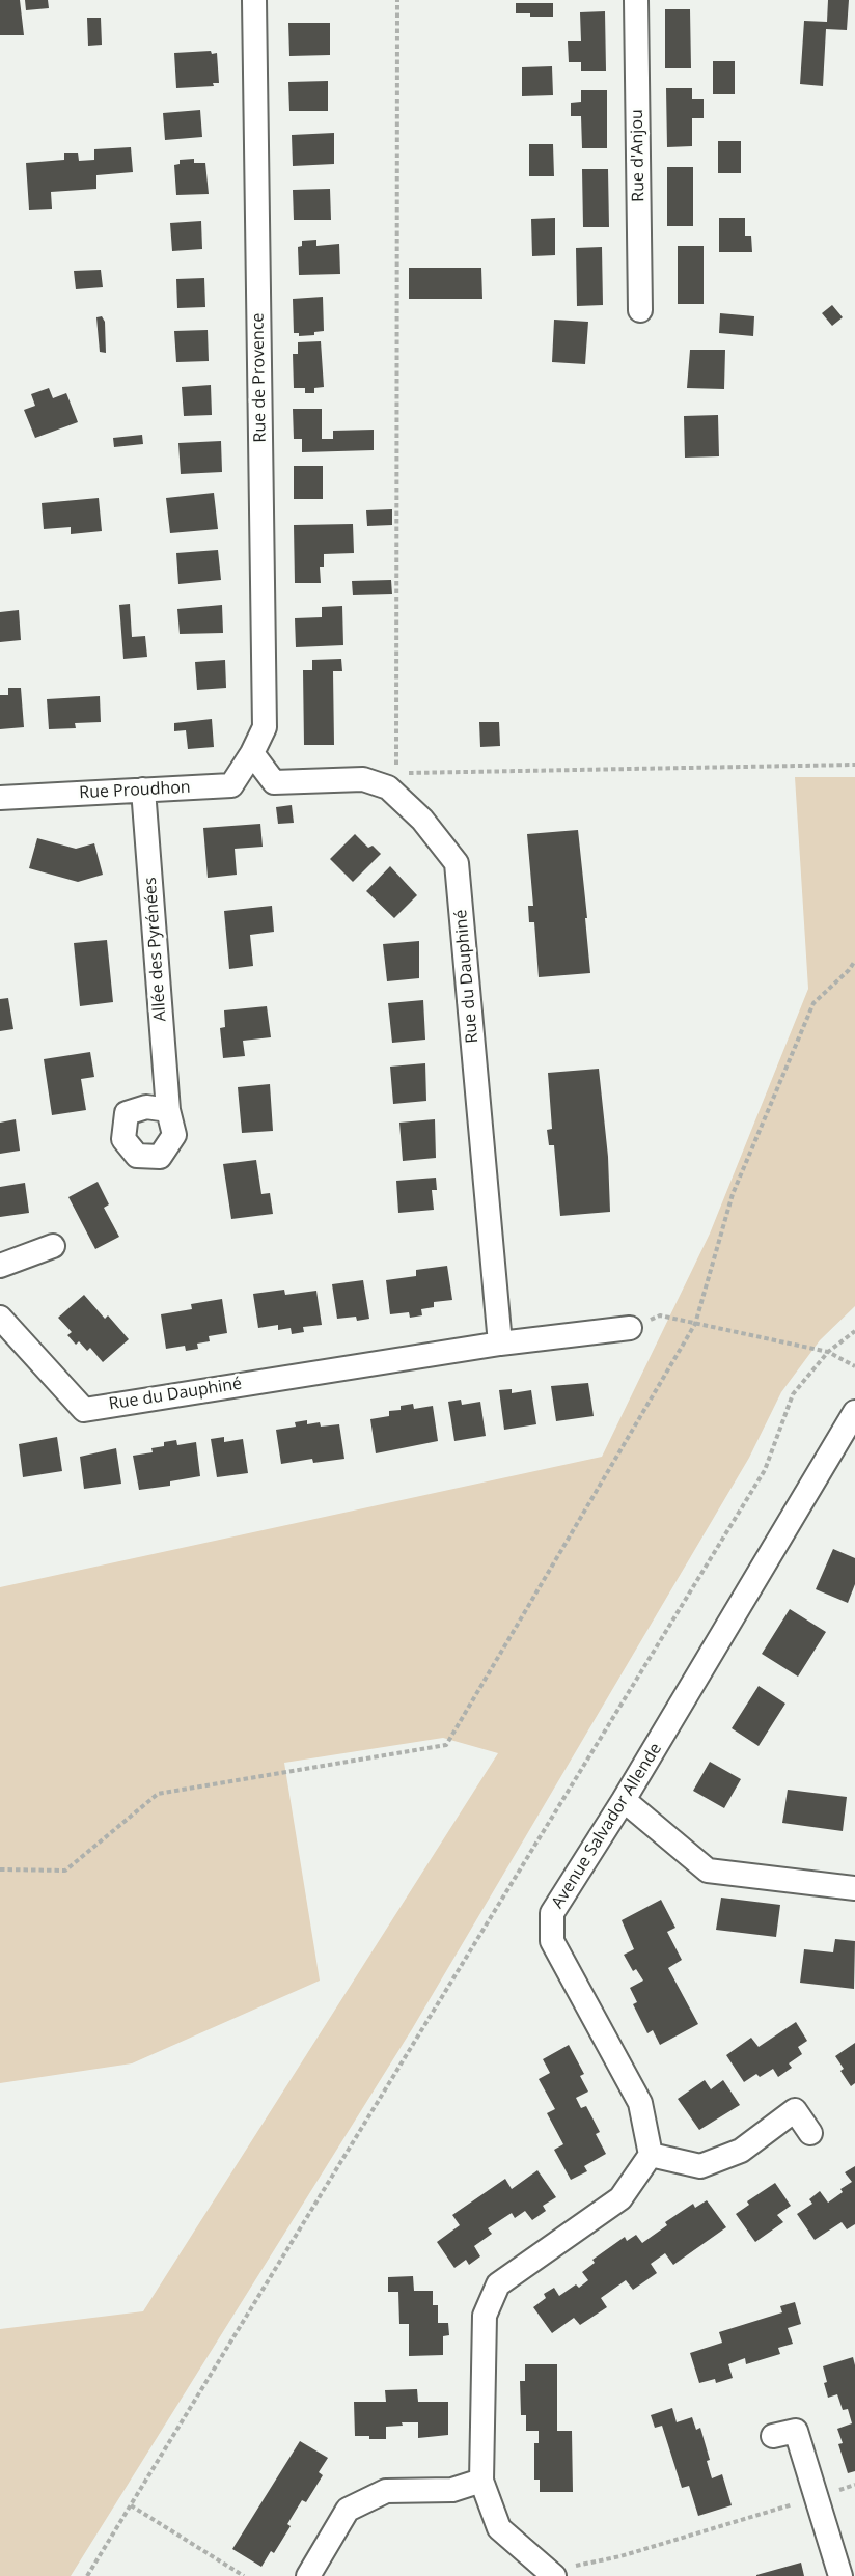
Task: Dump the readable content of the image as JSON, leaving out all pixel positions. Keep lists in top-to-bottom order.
{
  "streets": {
    "street": [
      "Rue d'Anjou",
      "Rue de Provence",
      "Rue Proudhon",
      "Allée des Pyrénées",
      "Rue du Dauphiné",
      "Avenue Salvador Allende"
    ]
  },
  "crossings": [
    ["Rue de Provence", "Rue Proudhon"],
    ["Rue de Provence", "Rue du Dauphiné"],
    ["Rue Proudhon", "Allée des Pyrénées"],
    ["Rue Proudhon", "Rue du Dauphiné"]
  ]
}
